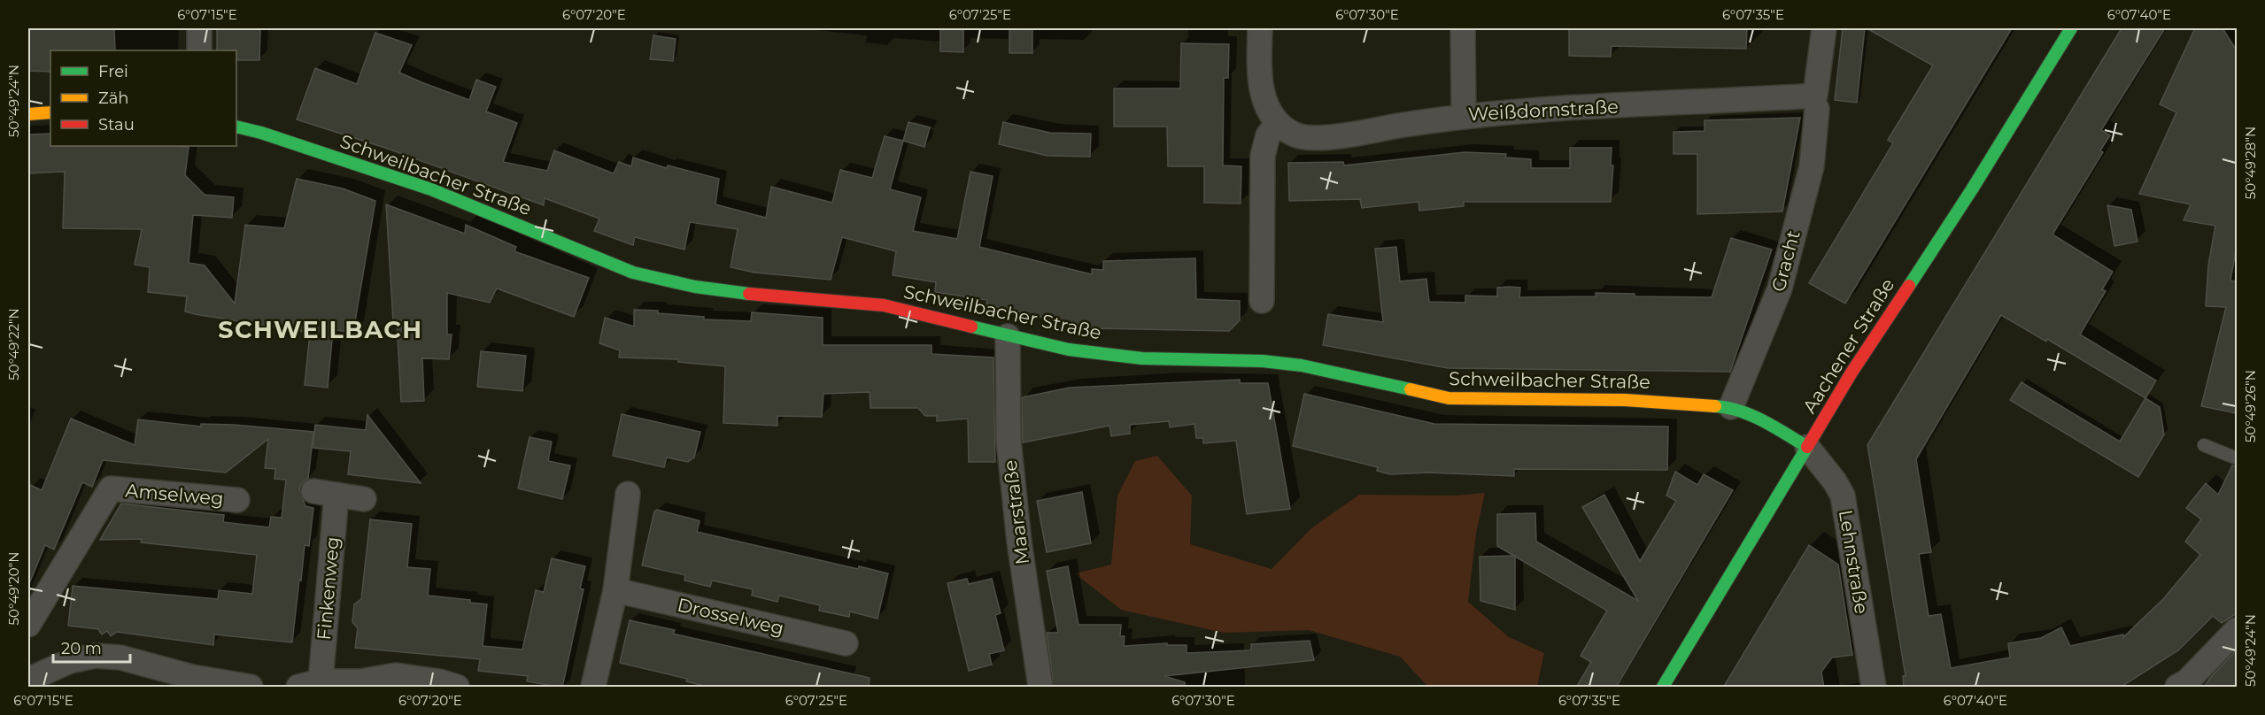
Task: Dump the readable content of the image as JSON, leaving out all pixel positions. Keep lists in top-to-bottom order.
{
  "streets": {
    "main road": ["Schweilbacher Straße", "Aachener Straße"],
    "street": [
      "Weißdornstraße",
      "Gracht",
      "Amselweg",
      "Maarstraße",
      "Lehnstraße",
      "Finkenweg",
      "Drosselweg"
    ]
  },
  "crossings": [
    ["Weißdornstraße", "Gracht"],
    ["Schweilbacher Straße", "Gracht"],
    ["Schweilbacher Straße", "Aachener Straße"],
    ["Schweilbacher Straße", "Maarstraße"],
    ["Schweilbacher Straße", "Lehnstraße"],
    ["Aachener Straße", "Lehnstraße"]
  ],
  "districts": ["SCHWEILBACH"],
  "legend": ["Frei", "Zäh", "Stau"],
  "scale_bar": "20 m",
  "coordinates": [
    "6°07'15\"E",
    "6°07'20\"E",
    "6°07'25\"E",
    "6°07'30\"E",
    "6°07'35\"E",
    "6°07'40\"E",
    "50°49'24\"N",
    "50°49'28\"N",
    "50°49'22\"N",
    "50°49'26\"N",
    "50°49'20\"N"
  ]
}
